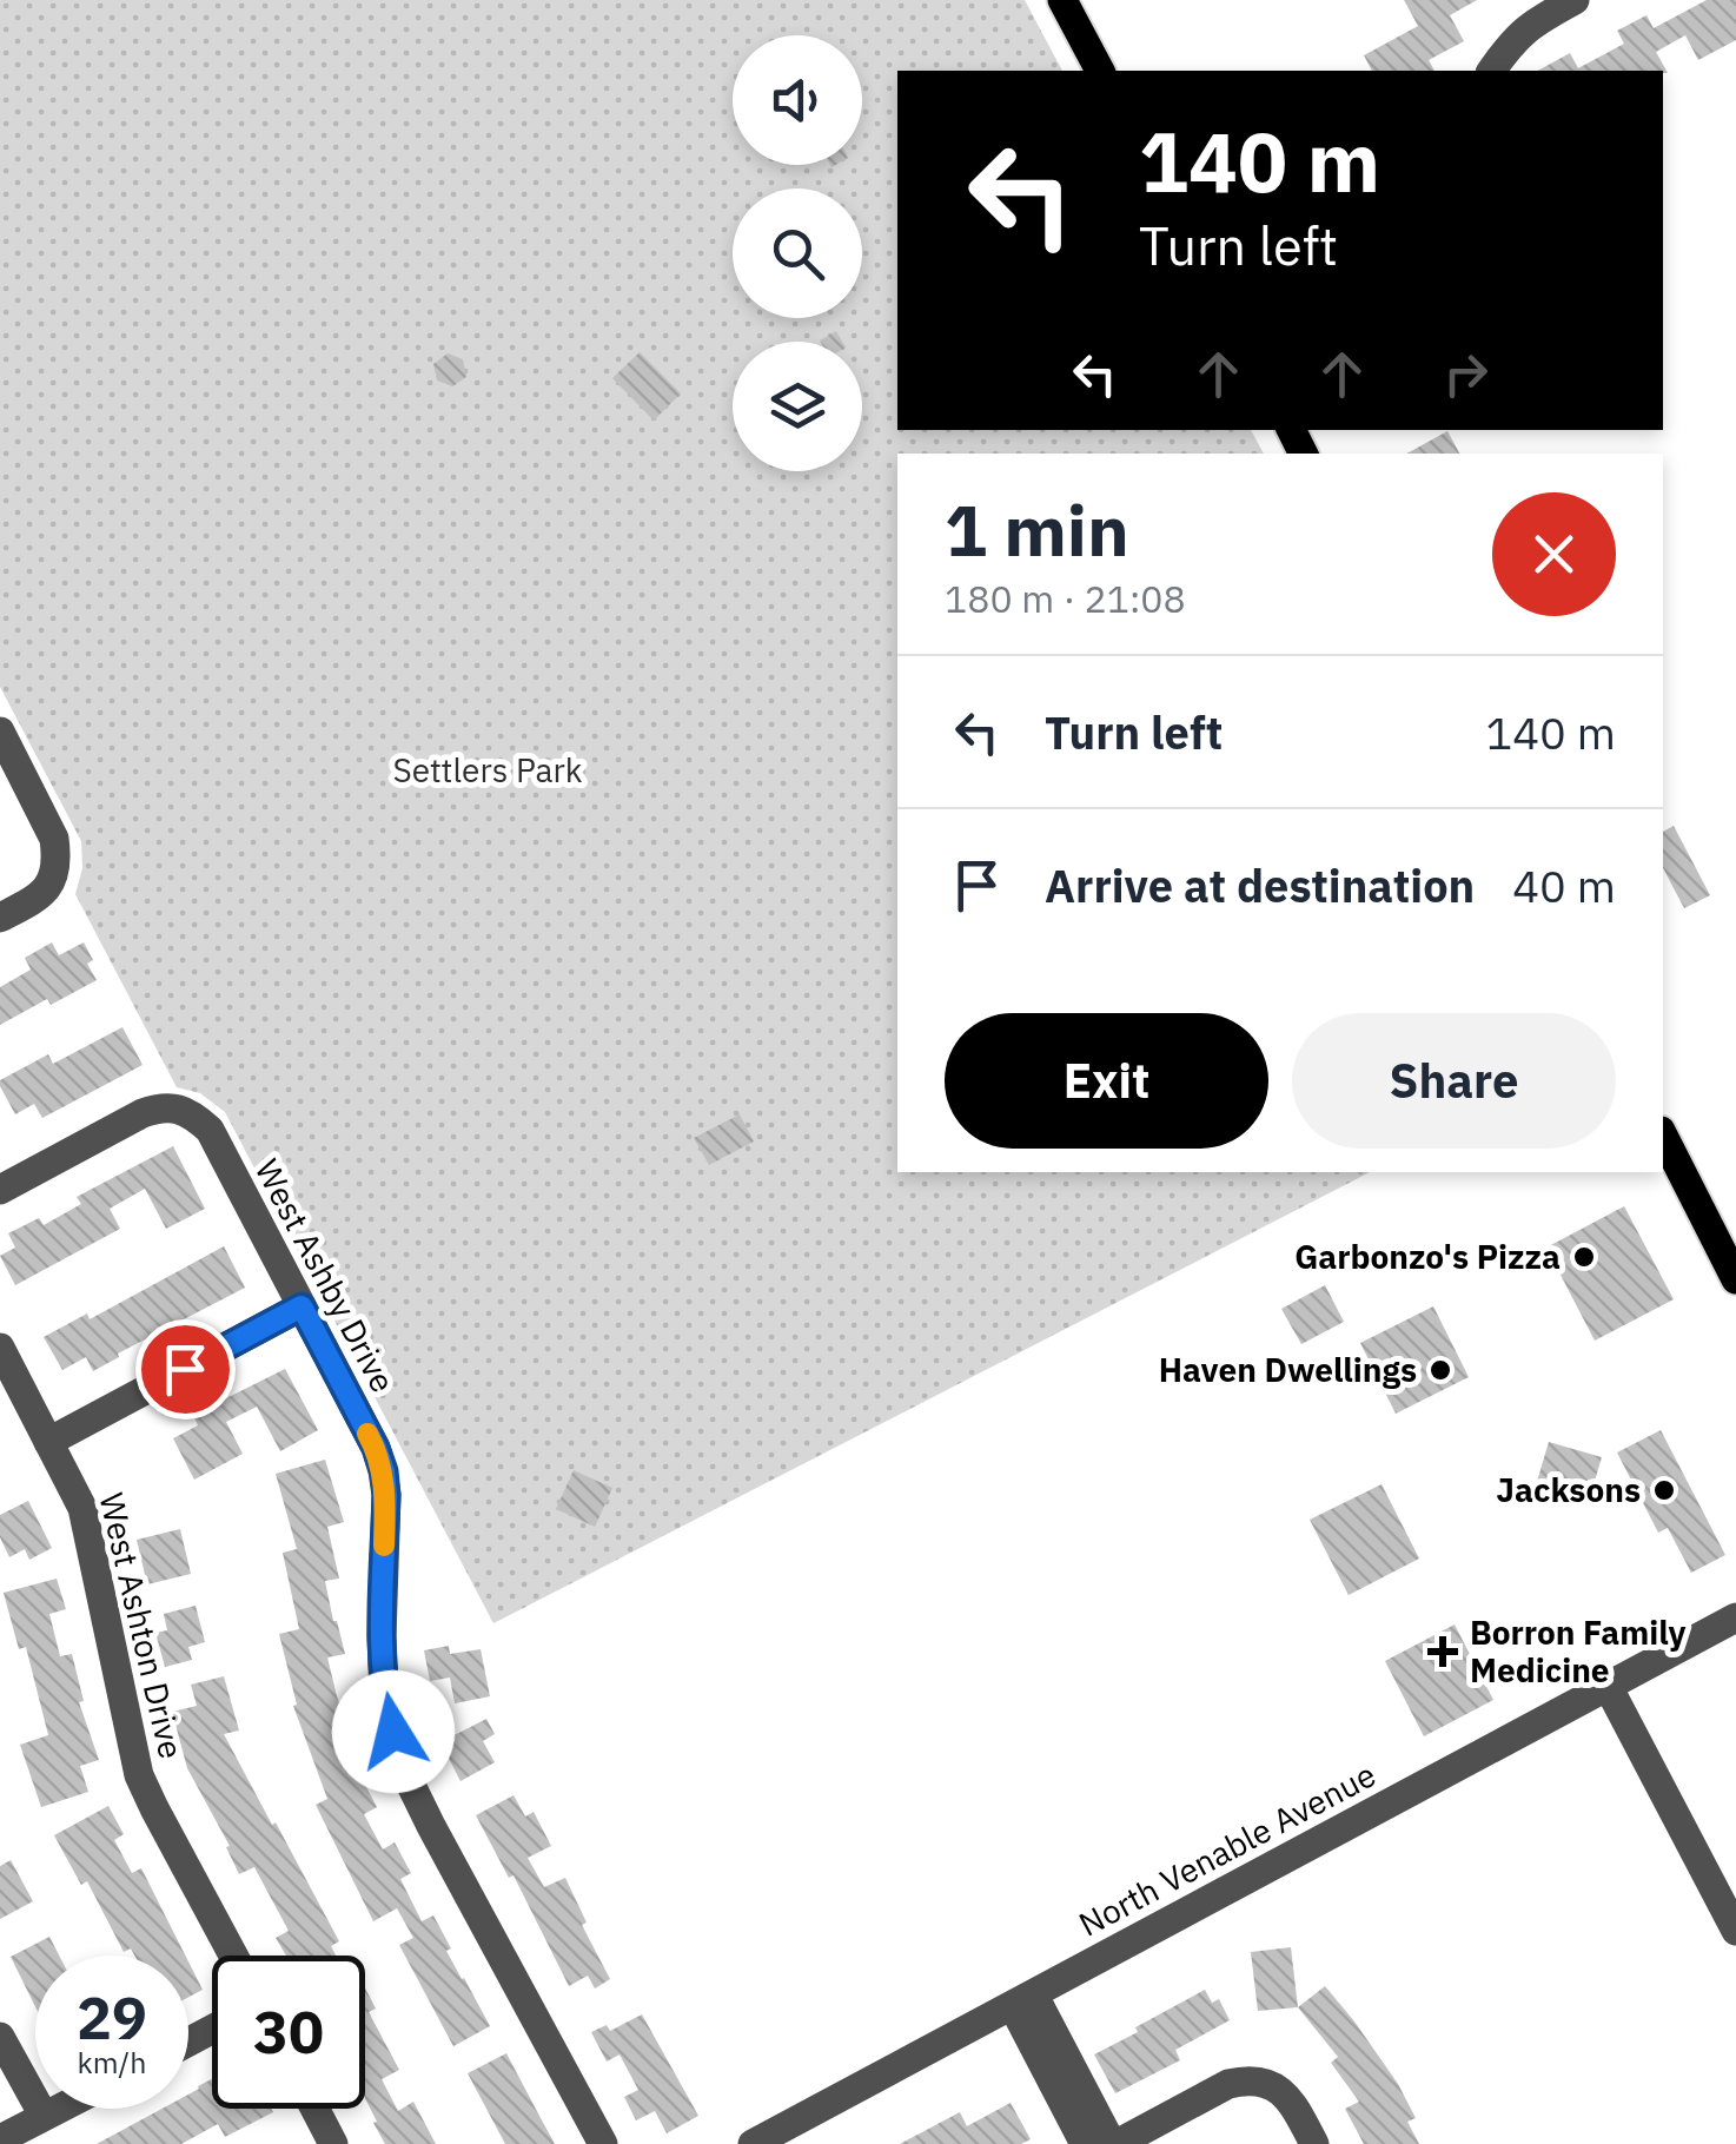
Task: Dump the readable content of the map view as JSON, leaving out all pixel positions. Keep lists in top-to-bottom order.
{
  "streets": {
    "street": ["West Ashby Drive", "West Ashton Drive", "North Venable Avenue"]
  },
  "parks": ["Settlers Park"],
  "places": {
    "other": ["Garbonzo's Pizza", "Haven Dwellings", "Jacksons"],
    "health": ["Borron Family Medicine"]
  },
  "page": {
    "turn": ["140 m", "Turn left"],
    "heading": ["1 min", "180 m · 21:08"],
    "list": [
      {
        "name": "Turn left",
        "value": "140 m"
      },
      {
        "name": "Arrive at destination",
        "value": "40 m"
      }
    ],
    "buttons": ["Exit", "Share"],
    "speed": "29 km/h",
    "limit": "30"
  }
}
